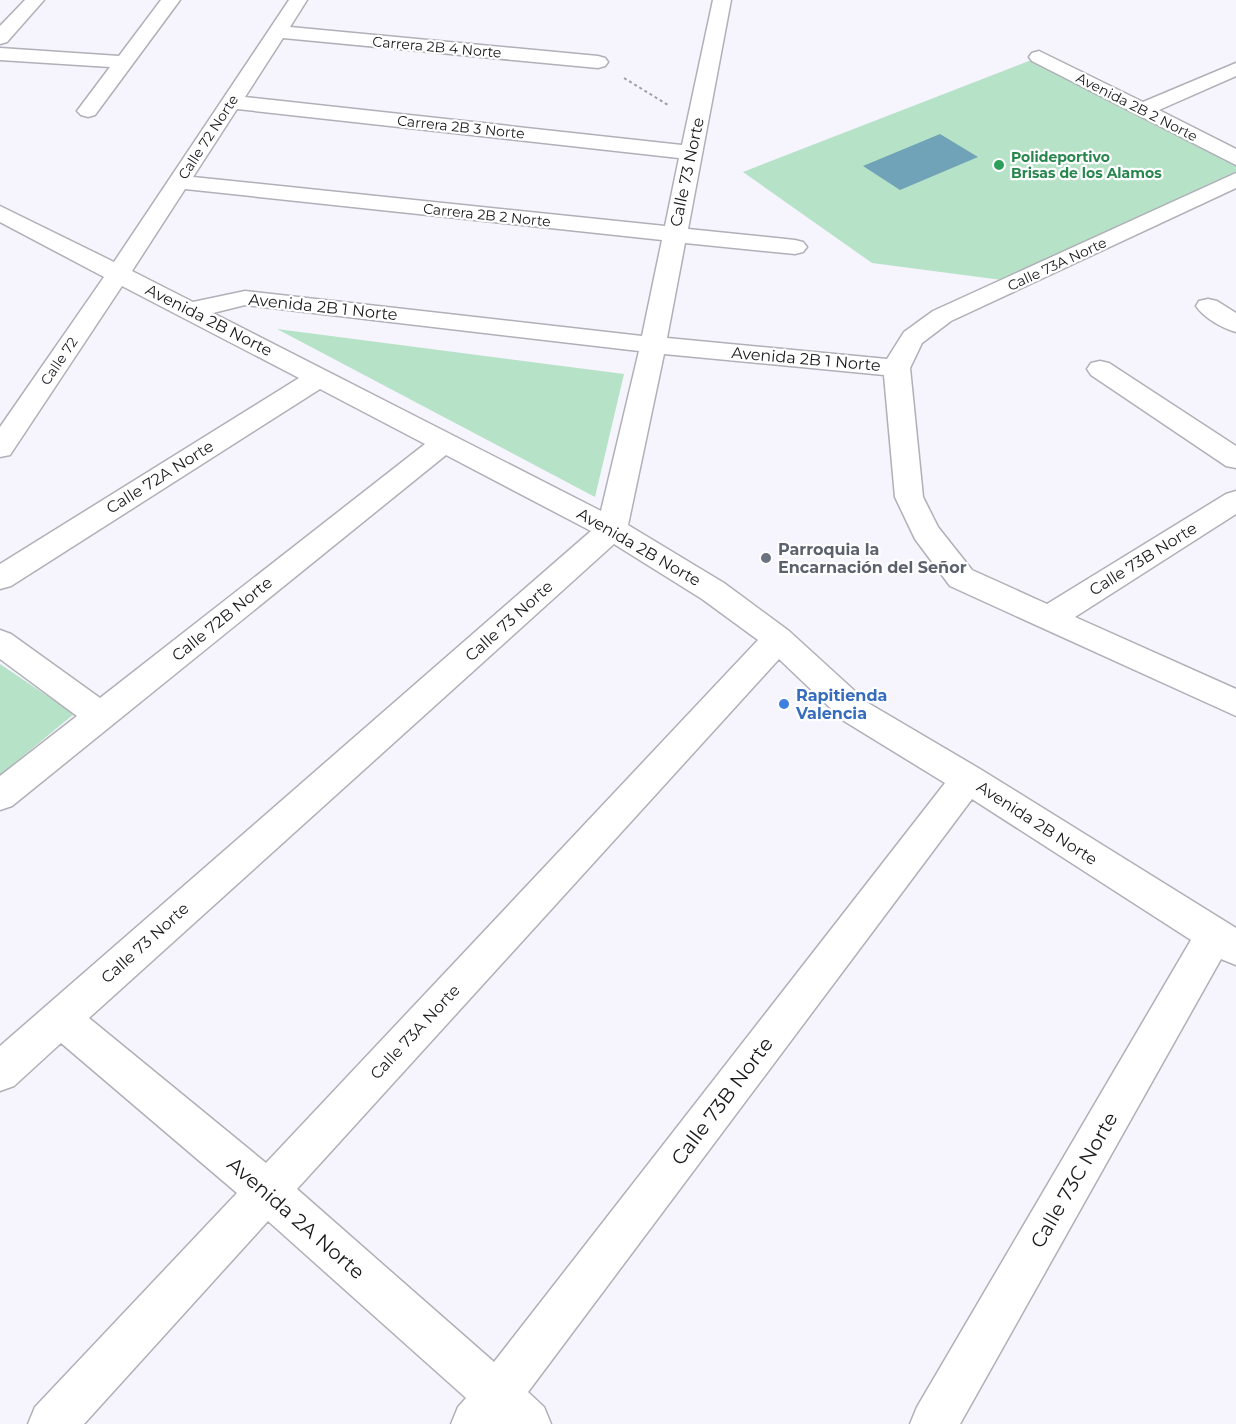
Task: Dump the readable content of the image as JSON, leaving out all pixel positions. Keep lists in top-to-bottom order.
{
  "streets": {
    "street": [
      "Carrera 2B 4 Norte",
      "Avenida 2B 2 Norte",
      "Carrera 2B 3 Norte",
      "Calle 72 Norte",
      "Calle 73 Norte",
      "Carrera 2B 2 Norte",
      "Calle 73A Norte",
      "Avenida 2B 1 Norte",
      "Avenida 2B Norte",
      "Calle 72",
      "Calle 72A Norte",
      "Calle 73B Norte",
      "Calle 72B Norte",
      "Calle 73C Norte",
      "Avenida 2A Norte"
    ]
  },
  "crossings": [
    ["Carrera 2B 4 Norte", "Calle 72 Norte"],
    ["Carrera 2B 3 Norte", "Calle 72 Norte"],
    ["Carrera 2B 3 Norte", "Calle 73 Norte"],
    ["Calle 72 Norte", "Carrera 2B 2 Norte"],
    ["Calle 72 Norte", "Avenida 2B Norte"],
    ["Calle 72 Norte", "Calle 72"],
    ["Calle 73 Norte", "Carrera 2B 2 Norte"],
    ["Calle 73 Norte", "Avenida 2B 1 Norte"],
    ["Calle 73 Norte", "Avenida 2B Norte"],
    ["Calle 73 Norte", "Avenida 2A Norte"],
    ["Calle 73A Norte", "Avenida 2B 1 Norte"],
    ["Calle 73A Norte", "Avenida 2B Norte"],
    ["Calle 73A Norte", "Avenida 2A Norte"],
    ["Avenida 2B 1 Norte", "Avenida 2B Norte"],
    ["Avenida 2B 1 Norte", "Calle 73B Norte"],
    ["Avenida 2B Norte", "Calle 72"],
    ["Avenida 2B Norte", "Calle 72A Norte"],
    ["Avenida 2B Norte", "Calle 73B Norte"],
    ["Avenida 2B Norte", "Calle 72B Norte"],
    ["Avenida 2B Norte", "Calle 73C Norte"],
    ["Calle 73B Norte", "Avenida 2A Norte"]
  ],
  "places": ["Polideportivo Brisas de los Alamos", "Parroquia la Encarnación del Señor", "Rapitienda Valencia"]
}
